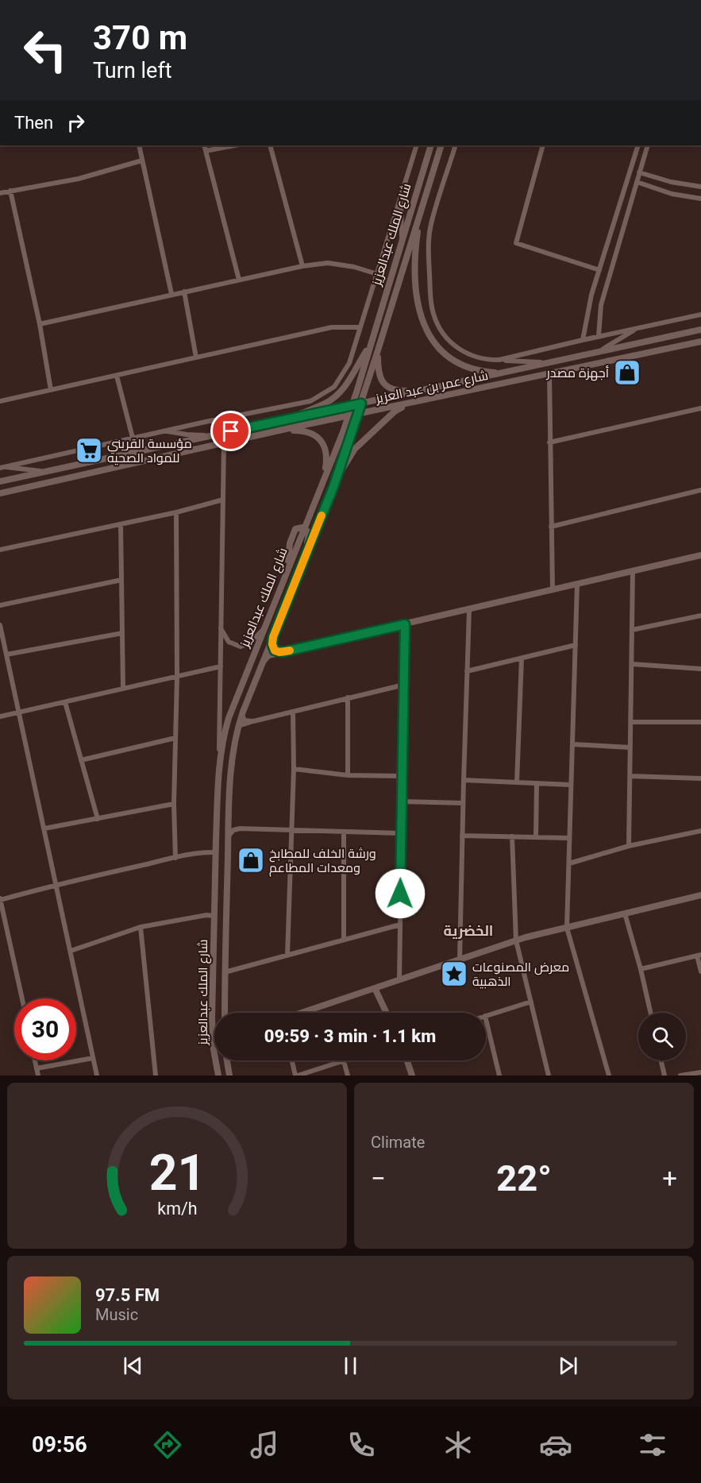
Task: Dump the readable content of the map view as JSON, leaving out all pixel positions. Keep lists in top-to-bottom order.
{
  "streets": {
    "street": ["شارع الملك عبدالعزيز", "شارع عمر بن عبد العزيز"]
  },
  "crossings": [
    ["شارع الملك عبدالعزيز", "شارع عمر بن عبد العزيز"]
  ],
  "districts": ["الخضرية"],
  "places": {
    "shop": ["أجهزة مصدر", "ورشة الخلف للمطابخ ومعدات المطاعم"],
    "supermarket": ["مؤسسة القريني للمواد الصحيه"],
    "place": ["معرض المصنوعات الذهبية"]
  },
  "page": {
    "turn": ["370 m", "Turn left"],
    "then": "Then",
    "limit": "30",
    "trip": "09:59 · 3 min · 1.1 km",
    "tile": "Climate",
    "heat": ["−", "22°", "+"],
    "song": ["97.5 FM", "Music"],
    "tabs": "09:56",
    "gauge": ["21", "km/h"]
  }
}
